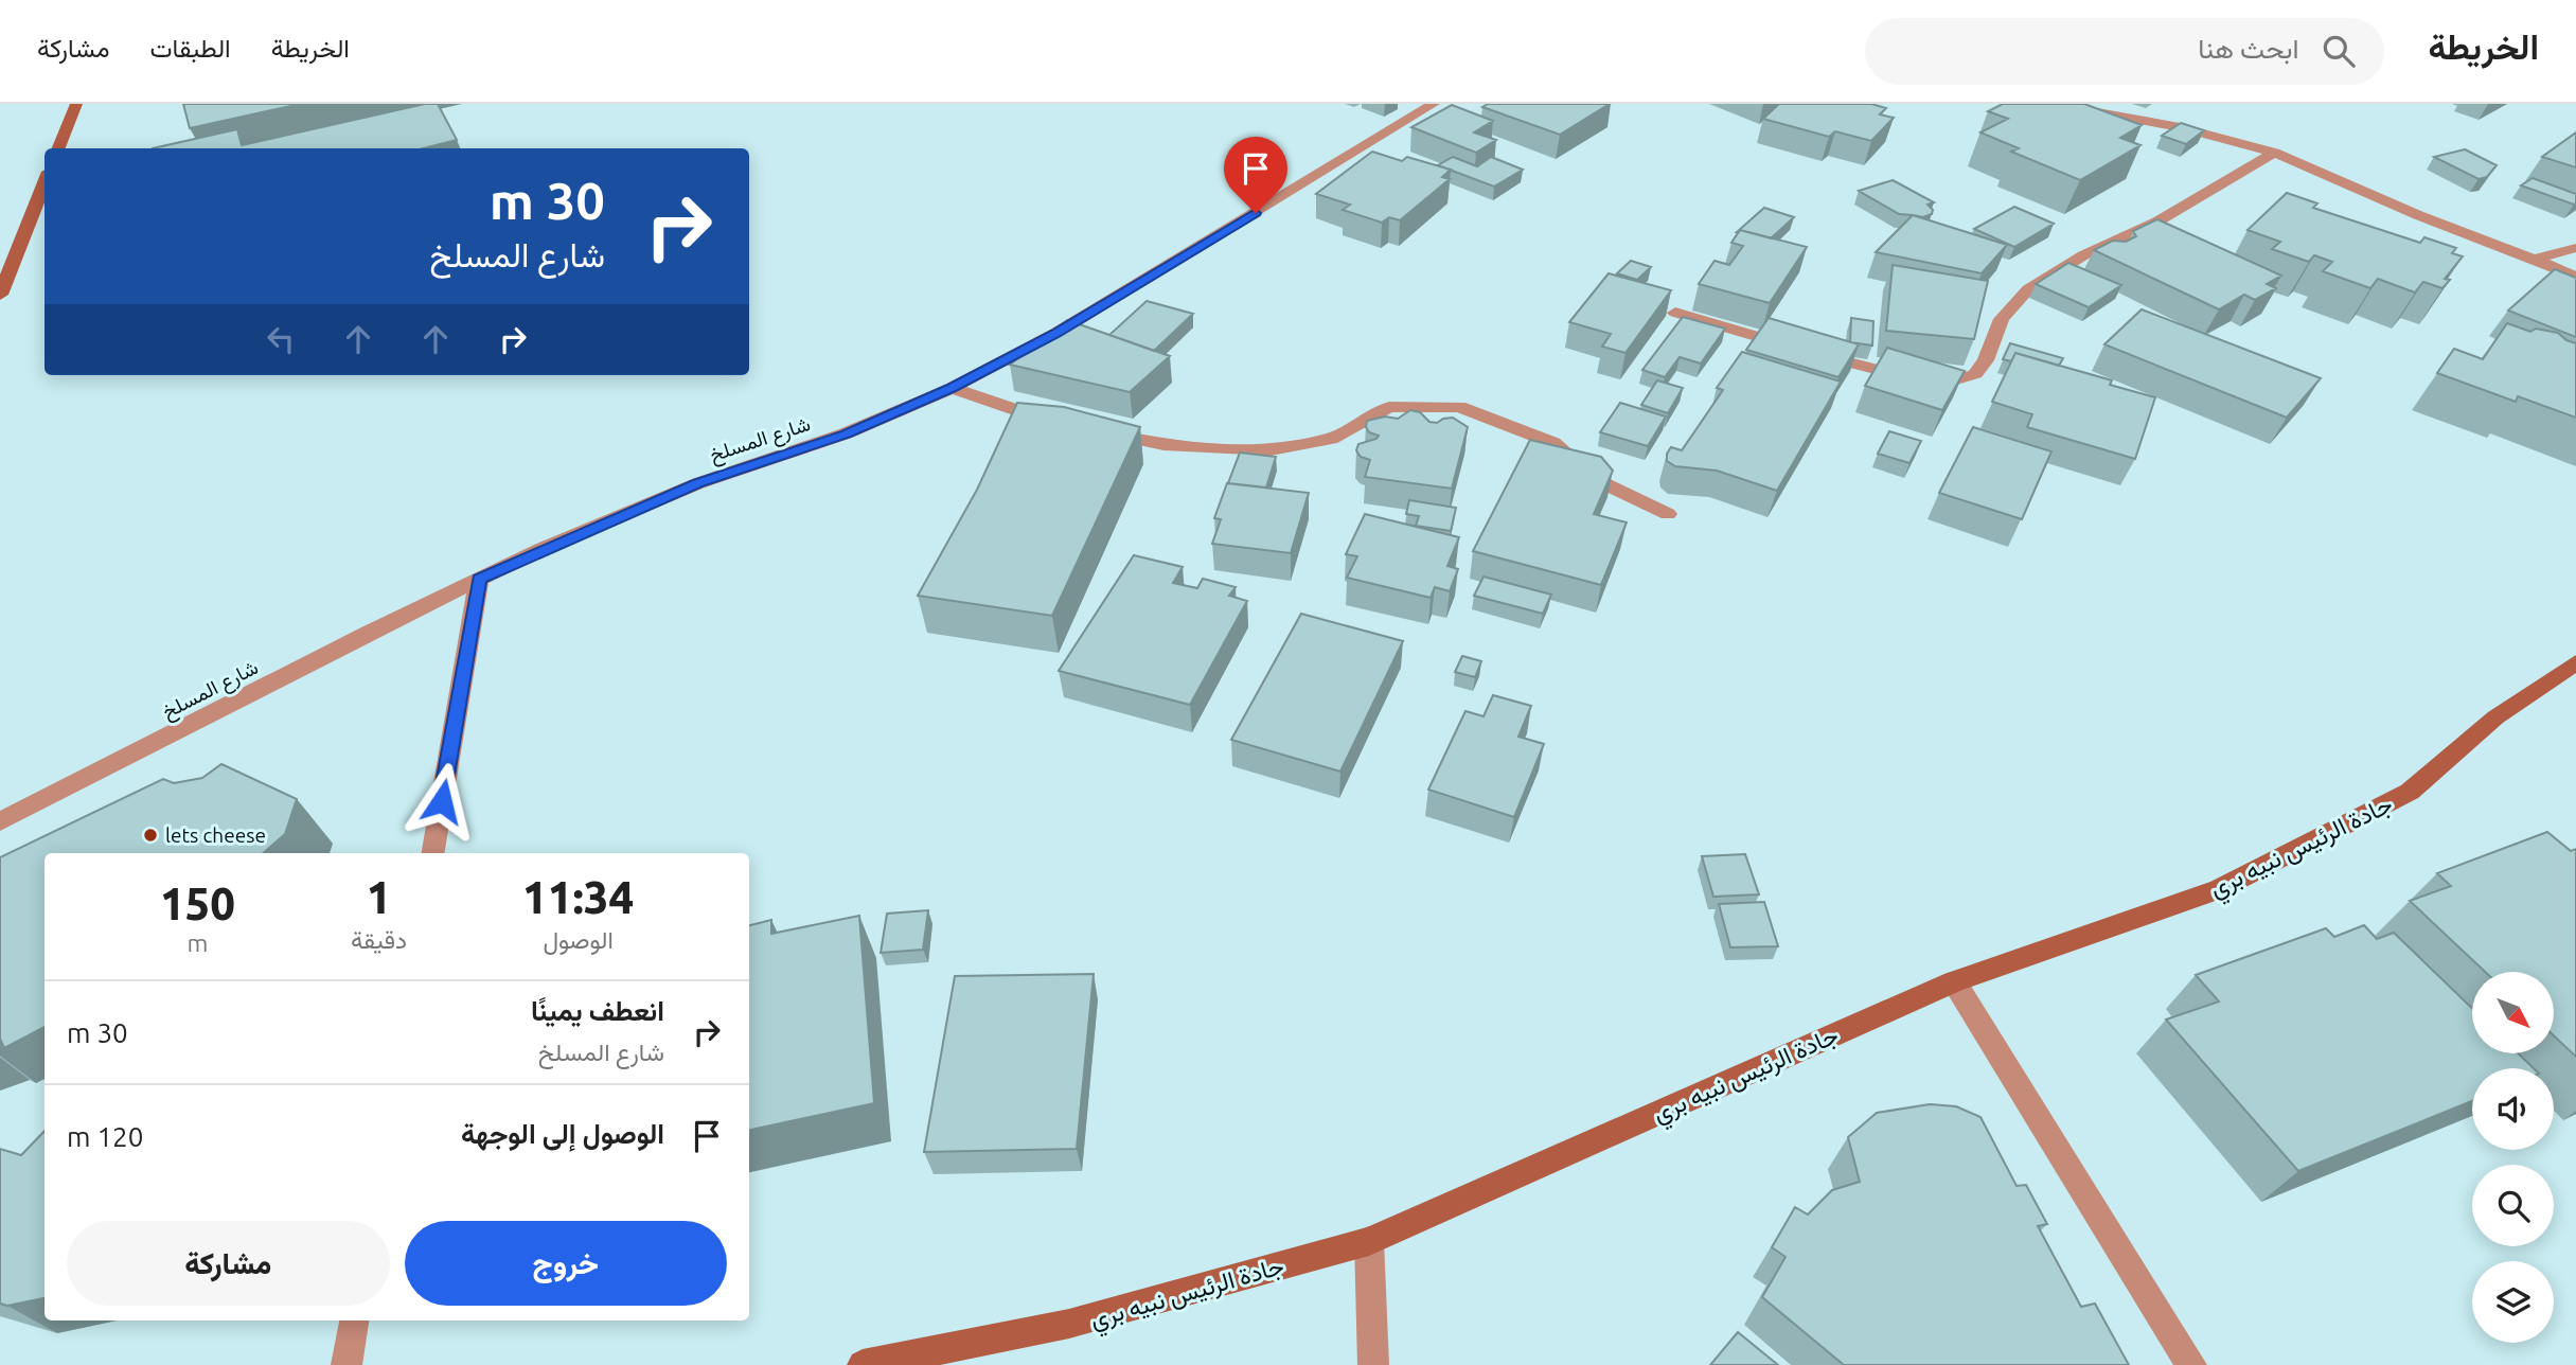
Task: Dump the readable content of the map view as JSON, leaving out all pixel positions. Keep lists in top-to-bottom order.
{
  "streets": {
    "main road": ["جادة الرئيس نبيه بري"],
    "street": ["شارع المسلخ"]
  },
  "places": ["lets cheese"],
  "north": "bottom right",
  "page": {
    "header": "الخريطة",
    "search": "ابحث هنا",
    "nav": ["الخريطة", "الطبقات", "مشاركة"],
    "turn": ["30 m", "شارع المسلخ"],
    "eta": [
      "11:34",
      "الوصول",
      "1",
      "دقيقة",
      "150",
      "m"
    ],
    "list": [
      {
        "name": "انعطف يمينًا",
        "note": "شارع المسلخ",
        "value": "30 m"
      },
      {
        "name": "الوصول إلى الوجهة",
        "value": "120 m"
      }
    ],
    "buttons": ["خروج", "مشاركة"]
  }
}
